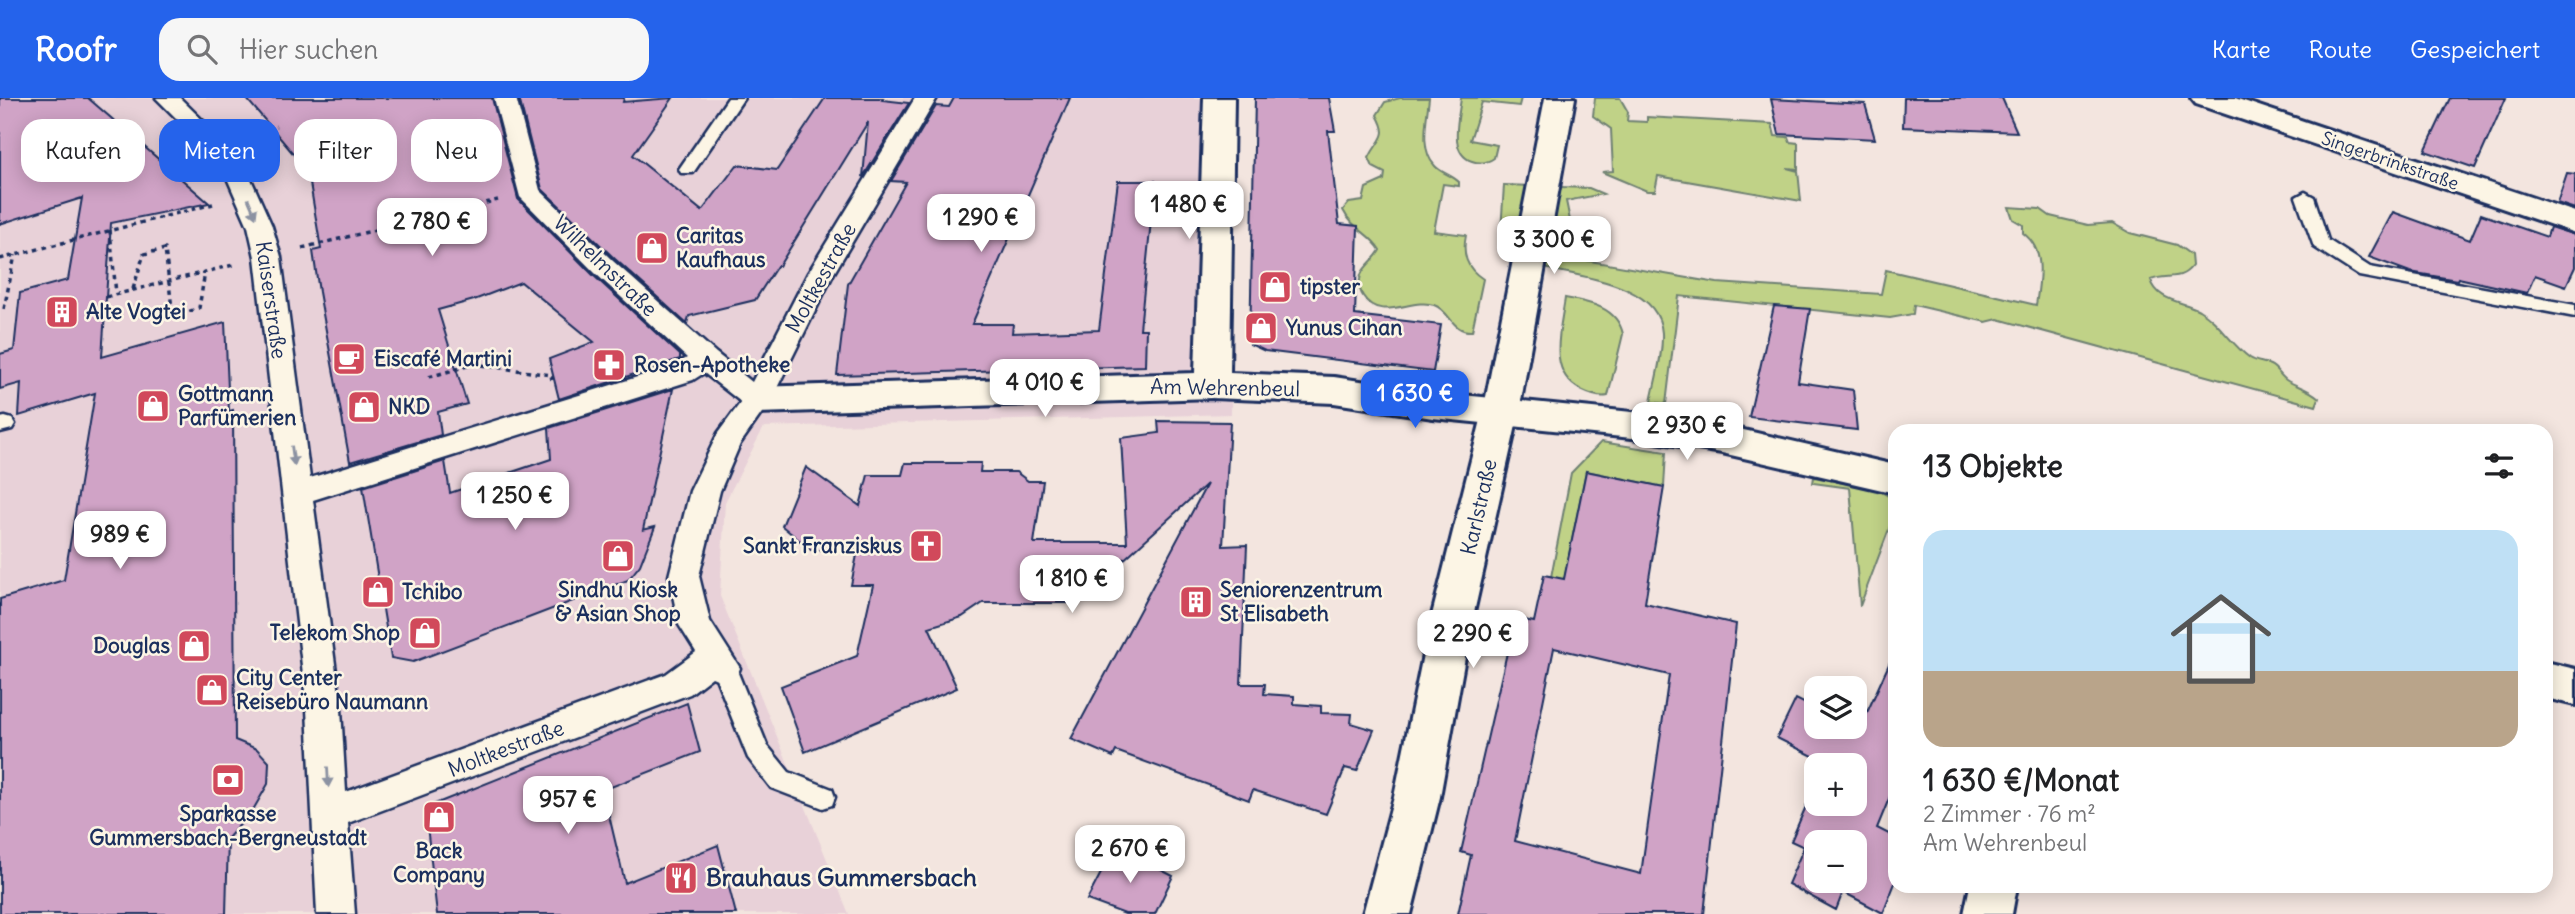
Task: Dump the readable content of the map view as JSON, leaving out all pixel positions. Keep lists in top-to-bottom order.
{
  "streets": {
    "street": [
      "Singerbrinkstraße",
      "Wilhelmstraße",
      "Moltkestraße",
      "Kaiserstraße",
      "Am Wehrenbeul",
      "Karlstraße"
    ]
  },
  "crossings": [
    ["Wilhelmstraße", "Moltkestraße"],
    ["Wilhelmstraße", "Am Wehrenbeul"],
    ["Moltkestraße", "Kaiserstraße"],
    ["Moltkestraße", "Am Wehrenbeul"],
    ["Am Wehrenbeul", "Karlstraße"]
  ],
  "one_way": ["Kaiserstraße"],
  "places": {
    "shop": [
      "Caritas Kaufhaus",
      "tipster",
      "Yunus Cihan",
      "Gottmann Parfümerien",
      "NKD",
      "Sindhu Kiosk & Asian Shop",
      "Tchibo",
      "Telekom Shop",
      "Douglas",
      "City Center Reisebüro Naumann",
      "Back Company"
    ],
    "building": ["Alte Vogtei", "Seniorenzentrum St Elisabeth"],
    "cafe": ["Eiscafé Martini"],
    "pharmacy": ["Rosen-Apotheke"],
    "church": ["Sankt Franziskus"],
    "bank": ["Sparkasse Gummersbach-Bergneustadt"],
    "restaurant": ["Brauhaus Gummersbach"]
  },
  "page": {
    "header": "Roofr",
    "search": "Hier suchen",
    "nav": ["Karte", "Route", "Gespeichert"],
    "chip": [
      "Kaufen",
      "Mieten",
      "Filter",
      "Neu"
    ],
    "price": [
      "1 480 €",
      "1 290 €",
      "2 780 €",
      "3 300 €",
      "4 010 €",
      "1 630 €",
      "2 930 €",
      "1 250 €",
      "989 €",
      "1 810 €",
      "2 290 €",
      "957 €",
      "2 670 €"
    ],
    "heading": "13 Objekte",
    "list": [
      {
        "name": "1 630 €/Monat",
        "note": "2 Zimmer · 76 m² · Am Wehrenbeul"
      }
    ],
    "map_buttons": ["+", "−"]
  }
}
